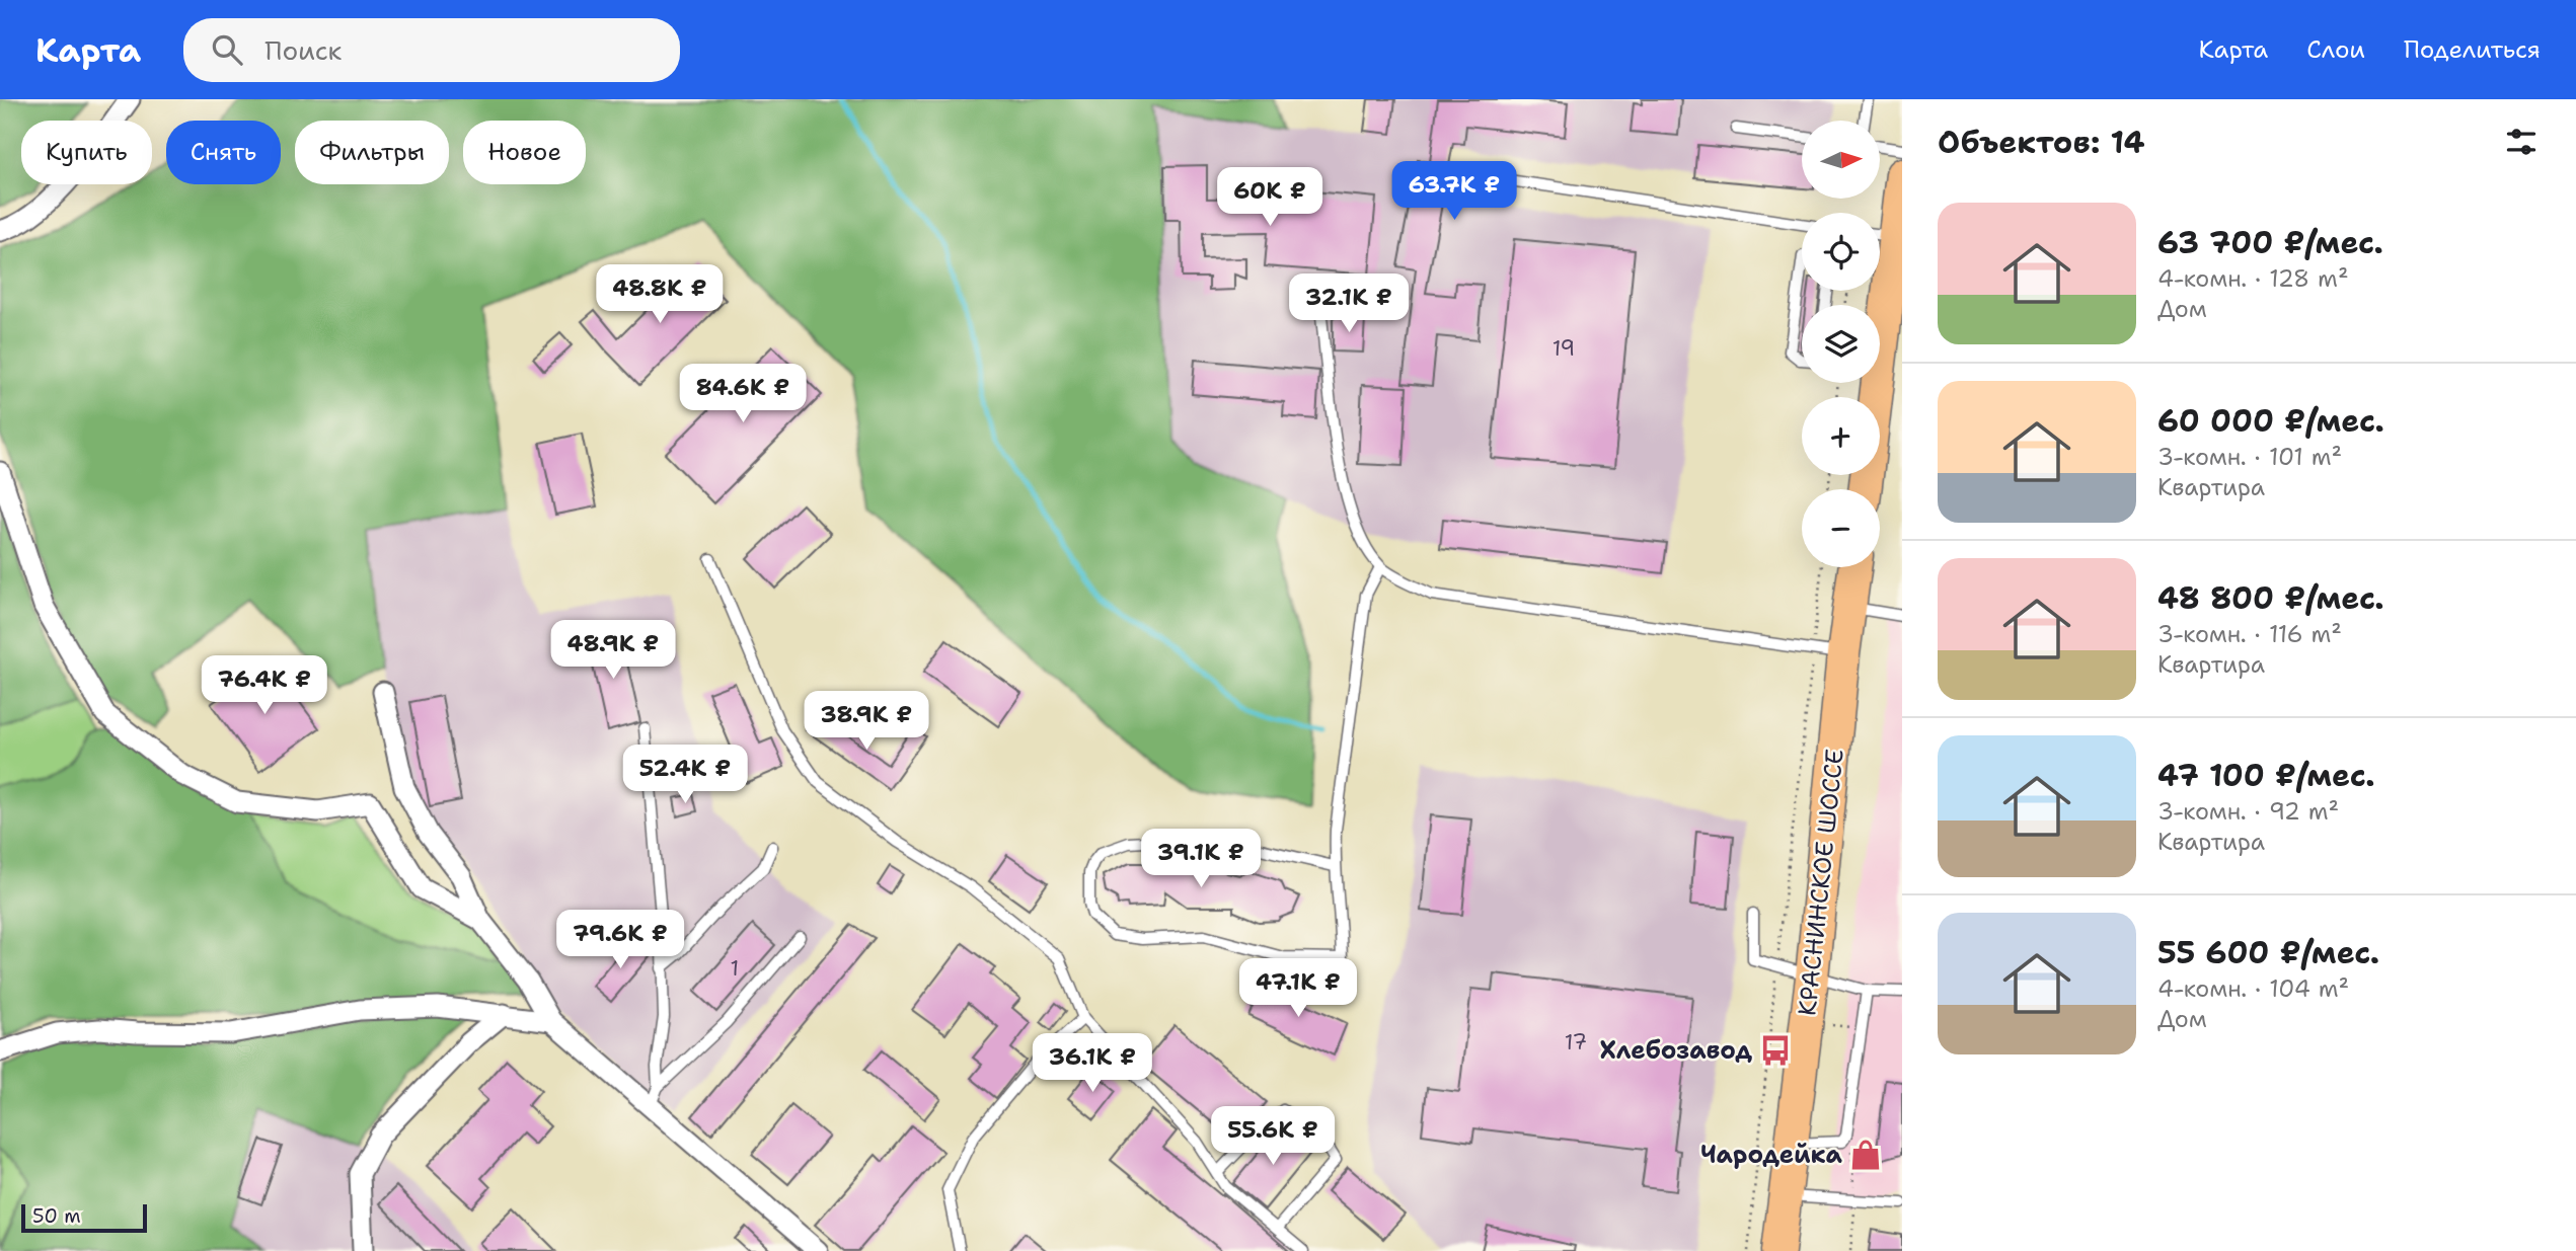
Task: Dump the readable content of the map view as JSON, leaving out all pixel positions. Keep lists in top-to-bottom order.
{
  "streets": {
    "main road": ["КРАСНИНСКОЕ ШОССЕ"]
  },
  "places": {
    "bus stop": ["Хлебозавод"],
    "shop": ["Чародейка"]
  },
  "house_numbers": ["19", "1", "17"],
  "scale_bar": "50 m",
  "north": "right",
  "page": {
    "header": "Карта",
    "search": "Поиск",
    "nav": ["Карта", "Слои", "Поделиться"],
    "heading": "Объектов: 14",
    "map_buttons": ["+", "−"],
    "chip": [
      "Купить",
      "Снять",
      "Фильтры",
      "Новое"
    ],
    "price": [
      "63.7K ₽",
      "60K ₽",
      "48.8K ₽",
      "32.1K ₽",
      "84.6K ₽",
      "48.9K ₽",
      "76.4K ₽",
      "38.9K ₽",
      "52.4K ₽",
      "39.1K ₽",
      "79.6K ₽",
      "47.1K ₽",
      "36.1K ₽",
      "55.6K ₽"
    ],
    "list": [
      {
        "name": "63 700 ₽/мес.",
        "note": "4-комн. · 128 m² · Дом"
      },
      {
        "name": "60 000 ₽/мес.",
        "note": "3-комн. · 101 m² · Квартира"
      },
      {
        "name": "48 800 ₽/мес.",
        "note": "3-комн. · 116 m² · Квартира"
      },
      {
        "name": "47 100 ₽/мес.",
        "note": "3-комн. · 92 m² · Квартира"
      },
      {
        "name": "55 600 ₽/мес.",
        "note": "4-комн. · 104 m² · Дом"
      }
    ],
    "scale": "50 m"
  }
}
